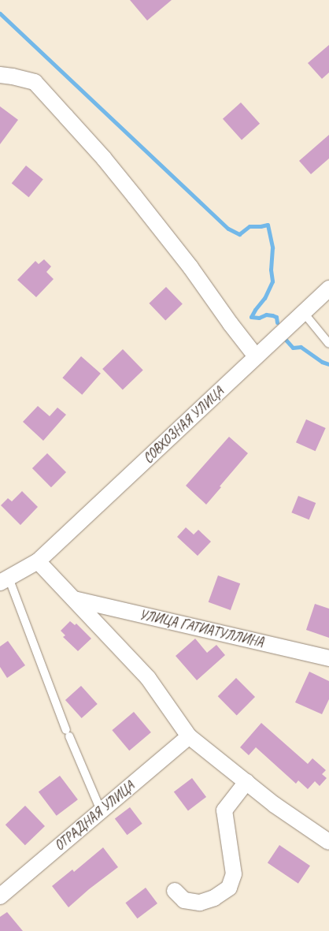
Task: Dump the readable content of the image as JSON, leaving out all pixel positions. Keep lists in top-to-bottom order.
{
  "streets": {
    "street": ["СОВХОЗНАЯ УЛИЦА", "УЛИЦА ГАТИАТУЛЛИНА", "ОТРАДНАЯ УЛИЦА"]
  }
}
